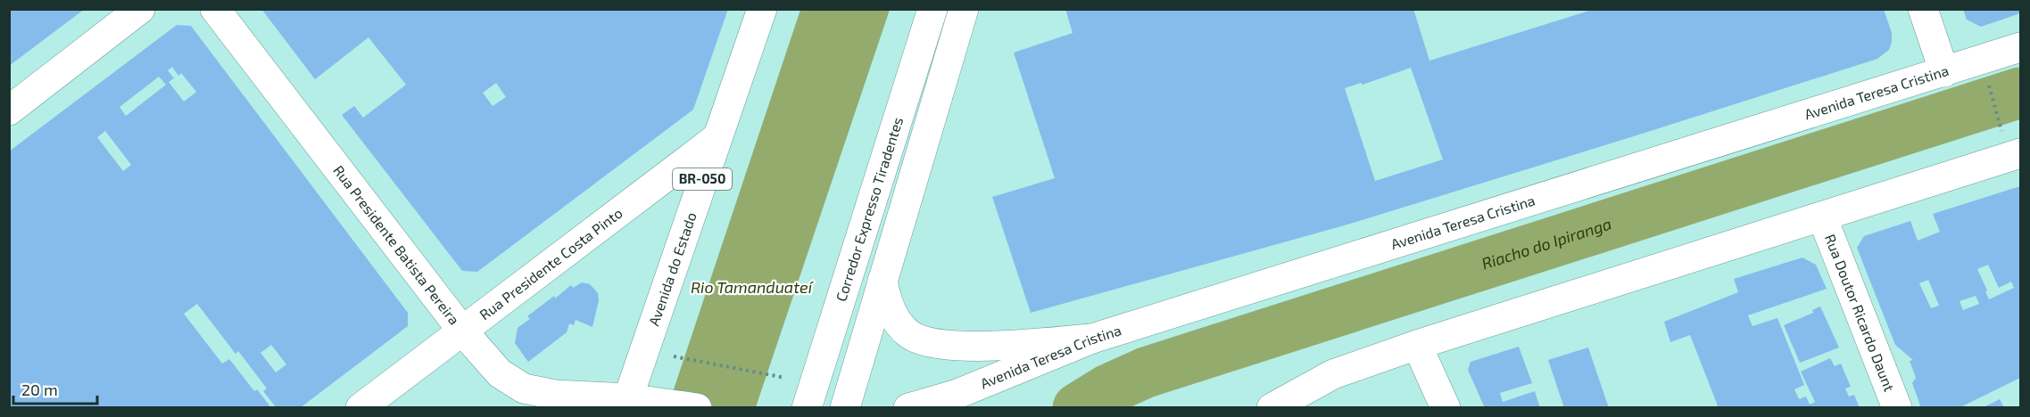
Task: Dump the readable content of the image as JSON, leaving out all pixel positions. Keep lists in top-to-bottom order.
{
  "streets": {
    "main road": [
      "Avenida Teresa Cristina",
      "BR-050",
      "Corredor Expresso Tiradentes",
      "Rua Presidente Batista Pereira",
      "Rua Presidente Costa Pinto",
      "Avenida do Estado",
      "Rua Doutor Ricardo Daunt"
    ]
  },
  "crossings": [
    ["Rua Presidente Batista Pereira", "Rua Presidente Costa Pinto"],
    ["Rua Presidente Batista Pereira", "Avenida do Estado"],
    ["Rua Presidente Costa Pinto", "Avenida do Estado"]
  ],
  "water": ["Riacho do Ipiranga", "Rio Tamanduateí"],
  "scale_bar": "20 m"
}
